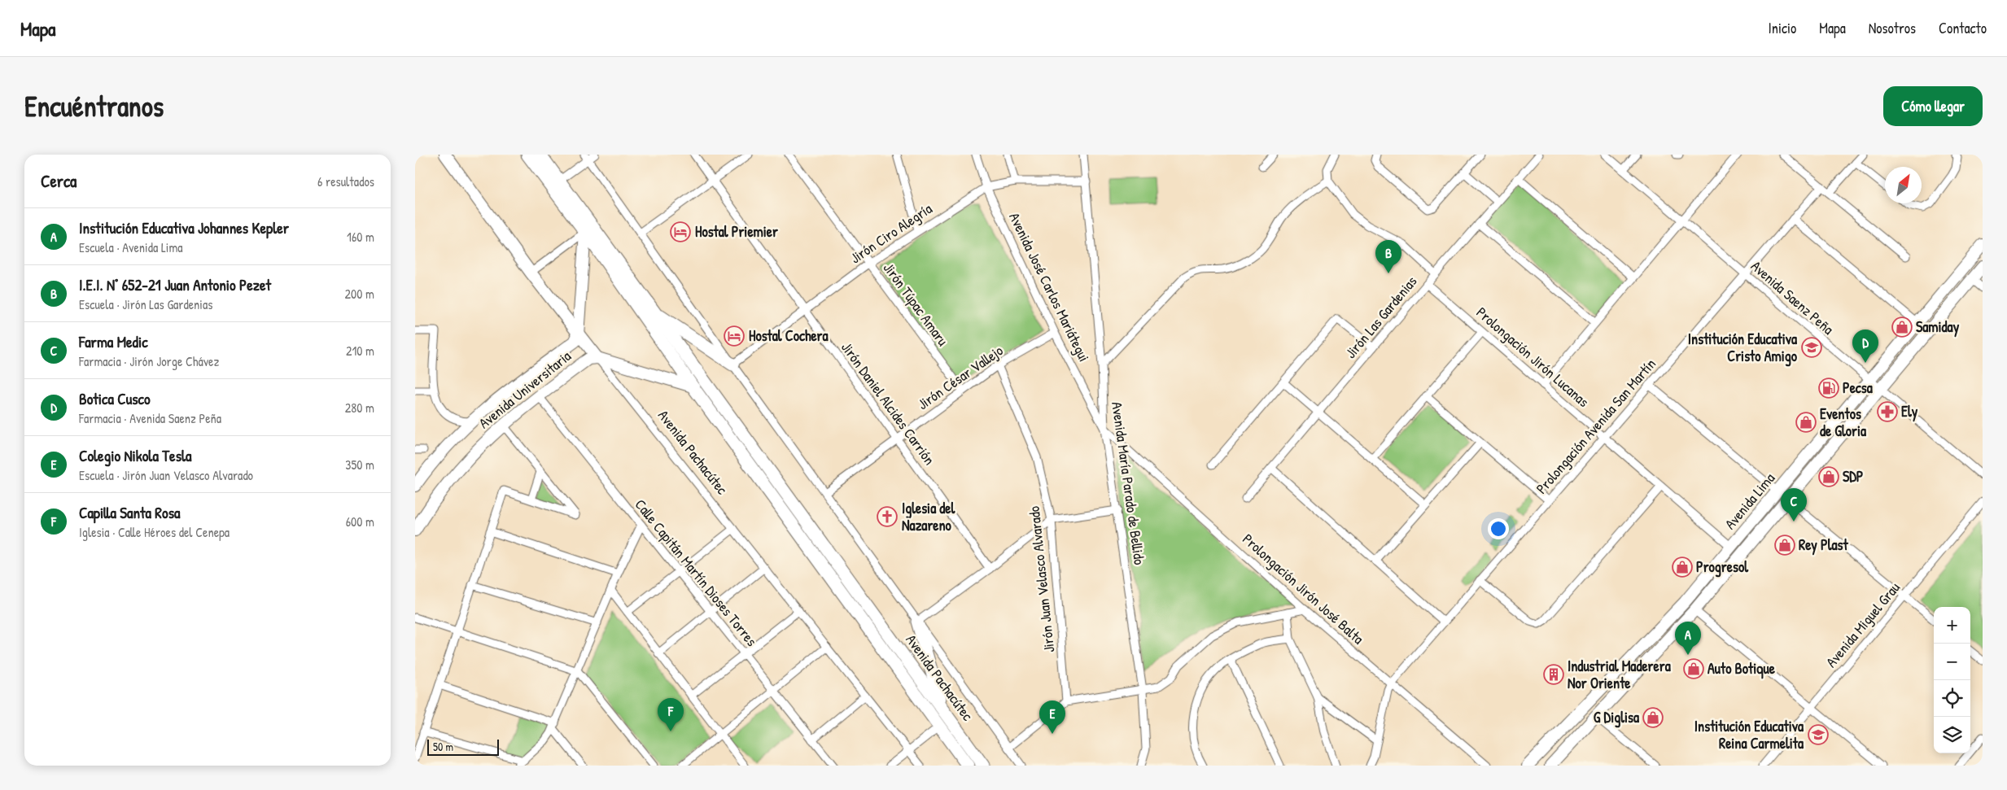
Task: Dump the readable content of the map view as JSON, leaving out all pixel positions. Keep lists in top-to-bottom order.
{
  "streets": {
    "main road": ["Avenida Universitaria", "Avenida Pachacútec", "Avenida Lima"],
    "street": [
      "Jirón Ciro Alegría",
      "Avenida José Carlos Mariátegui",
      "Avenida Saenz Peña",
      "Jirón Túpac Amaru",
      "Jirón Las Gardenias",
      "Prolongación Jirón Lucanas",
      "Jirón César Vallejo",
      "Jirón Daniel Alcides Carrión",
      "Prolongación Avenida San Martín",
      "Avenida María Parado de Bellido",
      "Calle Capitán Martín Dioses Torres",
      "Jirón Juan Velasco Alvarado",
      "Prolongación Jirón José Balta",
      "Avenida Miguel Grau"
    ]
  },
  "crossings": [
    ["Jirón Ciro Alegría", "Avenida José Carlos Mariátegui"],
    ["Jirón Ciro Alegría", "Jirón Túpac Amaru"],
    ["Jirón Ciro Alegría", "Jirón Daniel Alcides Carrión"],
    ["Jirón Ciro Alegría", "Avenida Pachacútec"],
    ["Jirón Ciro Alegría", "Avenida María Parado de Bellido"],
    ["Avenida José Carlos Mariátegui", "Jirón César Vallejo"],
    ["Avenida José Carlos Mariátegui", "Avenida María Parado de Bellido"],
    ["Avenida José Carlos Mariátegui", "Prolongación Jirón José Balta"],
    ["Avenida Saenz Peña", "Prolongación Avenida San Martín"],
    ["Avenida Saenz Peña", "Avenida Lima"],
    ["Jirón Túpac Amaru", "Jirón César Vallejo"],
    ["Jirón Las Gardenias", "Prolongación Jirón Lucanas"],
    ["Prolongación Jirón Lucanas", "Prolongación Avenida San Martín"],
    ["Prolongación Jirón Lucanas", "Avenida Lima"],
    ["Jirón César Vallejo", "Jirón Daniel Alcides Carrión"],
    ["Jirón César Vallejo", "Avenida Pachacútec"],
    ["Jirón César Vallejo", "Jirón Juan Velasco Alvarado"],
    ["Avenida Universitaria", "Avenida Pachacútec"],
    ["Avenida Universitaria", "Calle Capitán Martín Dioses Torres"],
    ["Prolongación Avenida San Martín", "Prolongación Jirón José Balta"],
    ["Avenida María Parado de Bellido", "Prolongación Jirón José Balta"]
  ],
  "places": {
    "hotel": ["Hostal Priemier", "Hostal Cochera"],
    "shop": [
      "Samiday",
      "Eventos de Gloria",
      "SDP",
      "Rey Plast",
      "Progresol",
      "Auto Botique",
      "G Diglisa"
    ],
    "school or university": ["Institución Educativa Cristo Amigo", "Institución Educativa Reina Carmelita"],
    "fuel station": ["Pecsa"],
    "pharmacy": ["Ely"],
    "church": ["Iglesia del Nazareno"],
    "building": ["Industrial Maderera Nor Oriente"]
  },
  "scale_bar": "50 m",
  "north": "top right",
  "page": {
    "header": "Mapa",
    "nav": [
      "Inicio",
      "Mapa",
      "Nosotros",
      "Contacto"
    ],
    "buttons": "Cómo llegar",
    "title": "Encuéntranos",
    "heading": ["Cerca", "6 resultados"],
    "list": [
      {
        "mark": "A",
        "name": "Institución Educativa Johannes Kepler",
        "note": "Escuela · Avenida Lima",
        "value": "160 m"
      },
      {
        "mark": "B",
        "name": "I.E.I. N° 652-21 Juan Antonio Pezet",
        "note": "Escuela · Jirón Las Gardenias",
        "value": "200 m"
      },
      {
        "mark": "C",
        "name": "Farma Medic",
        "note": "Farmacia · Jirón Jorge Chávez",
        "value": "210 m"
      },
      {
        "mark": "D",
        "name": "Botica Cusco",
        "note": "Farmacia · Avenida Saenz Peña",
        "value": "280 m"
      },
      {
        "mark": "E",
        "name": "Colegio Nikola Tesla",
        "note": "Escuela · Jirón Juan Velasco Alvarado",
        "value": "350 m"
      },
      {
        "mark": "F",
        "name": "Capilla Santa Rosa",
        "note": "Iglesia · Calle Héroes del Cenepa",
        "value": "600 m"
      }
    ],
    "pins": [
      "B",
      "D",
      "C",
      "A",
      "F",
      "E"
    ],
    "map_buttons": ["+", "−"],
    "scale": "50 m"
  }
}
